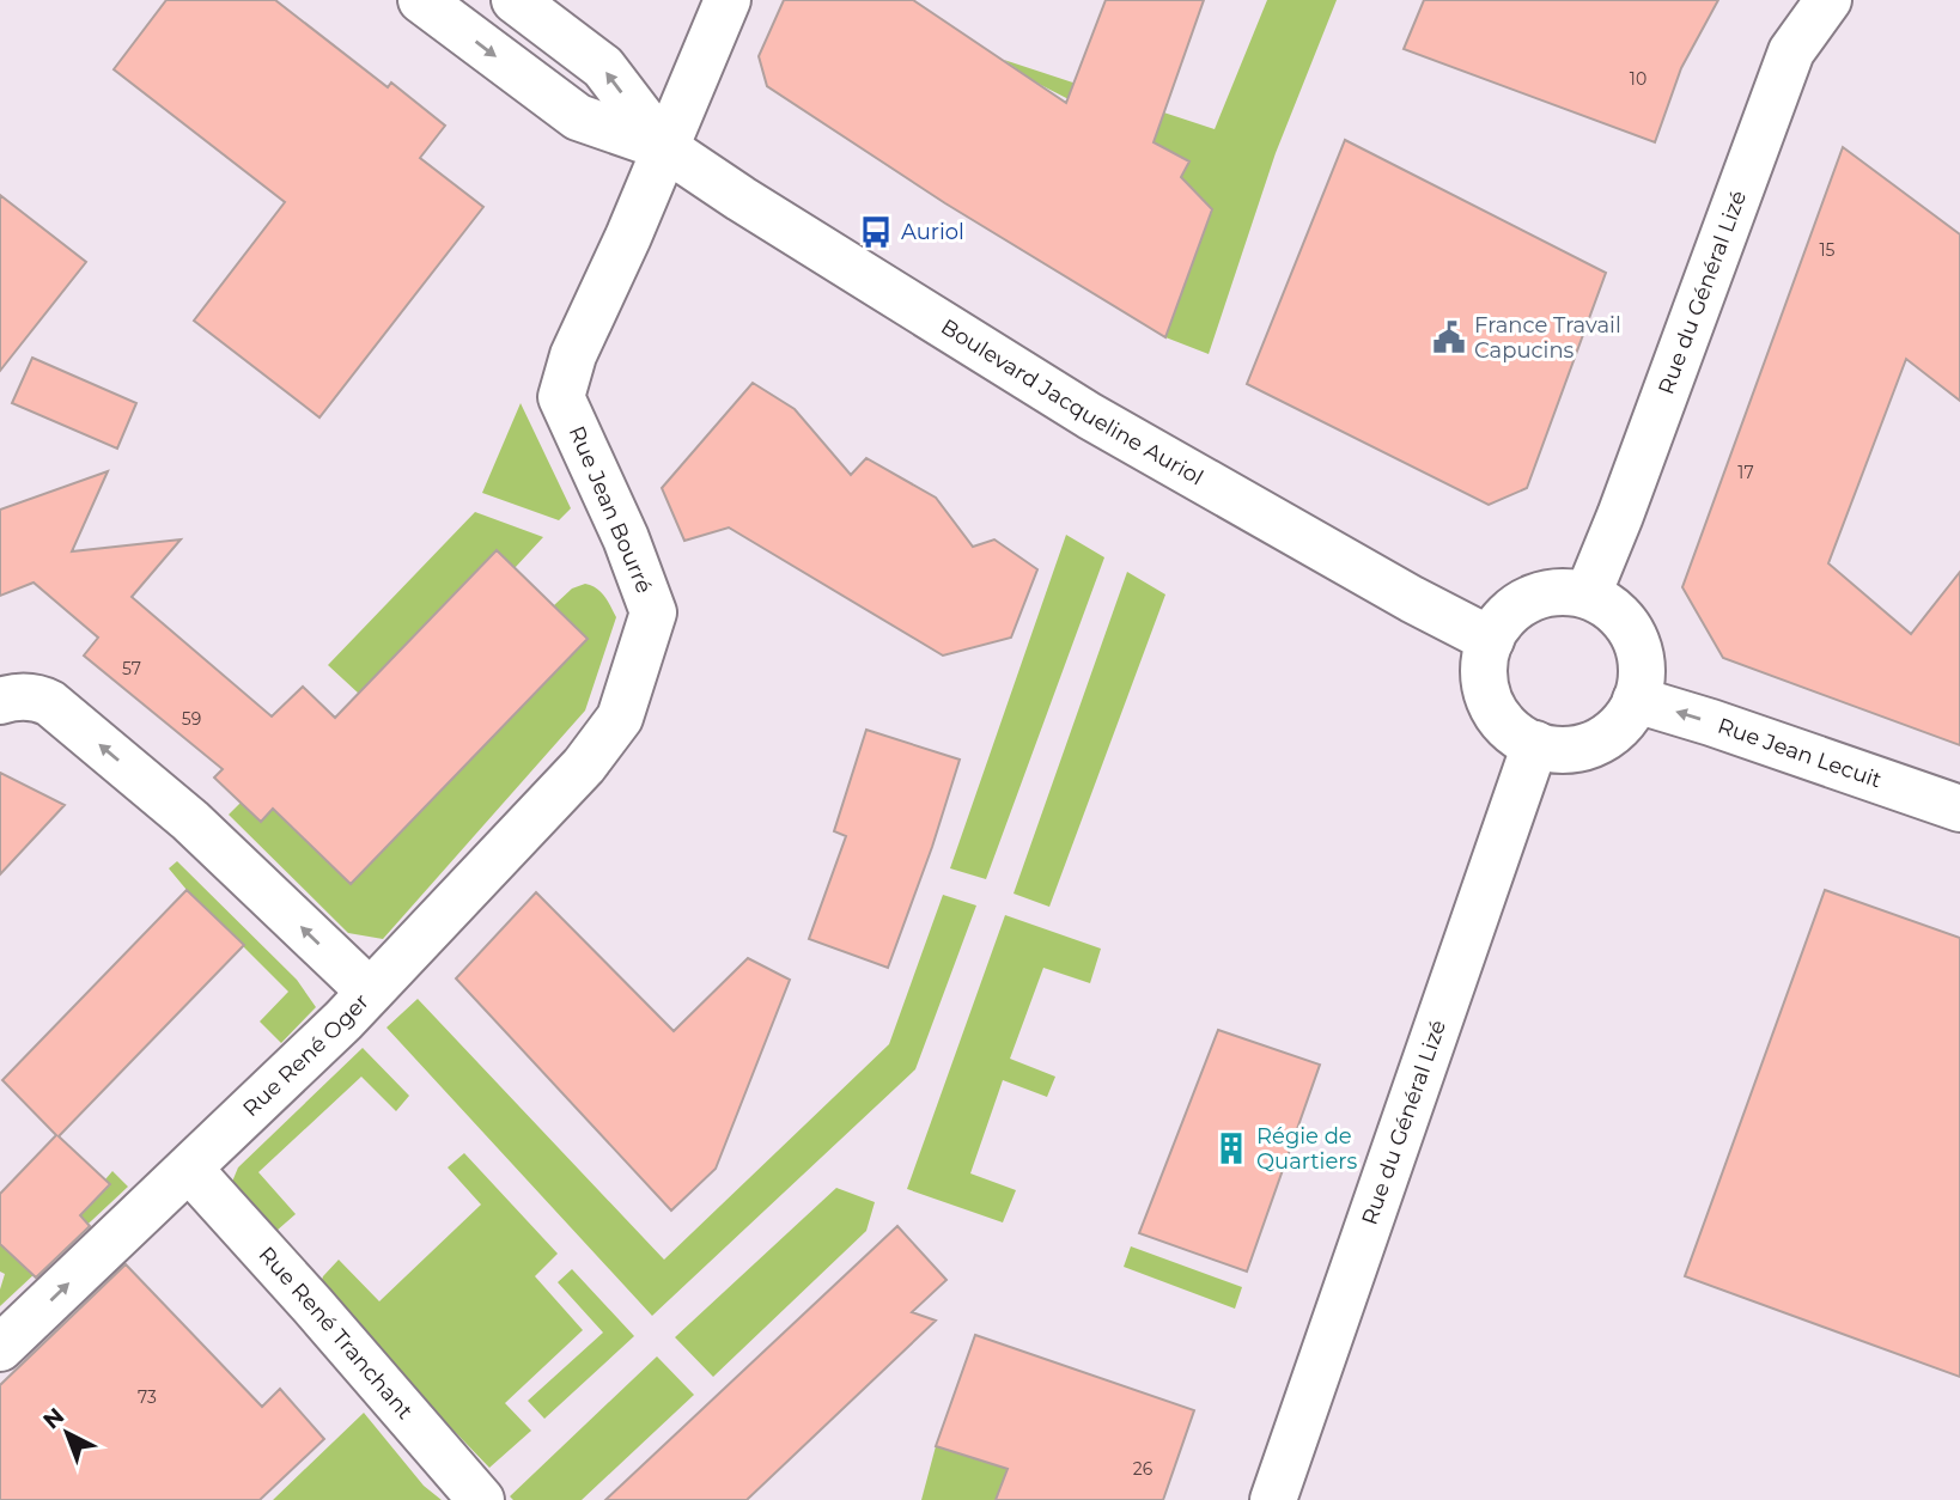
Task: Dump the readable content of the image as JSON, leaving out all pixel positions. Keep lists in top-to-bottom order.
{
  "streets": {
    "main road": [
      "Rue du Général Lizé",
      "Boulevard Jacqueline Auriol",
      "Rue Jean Bourré",
      "Rue Jean Lecuit",
      "Rue René Oger",
      "Rue René Tranchant"
    ]
  },
  "crossings": [
    ["Rue du Général Lizé", "Boulevard Jacqueline Auriol"],
    ["Rue du Général Lizé", "Rue Jean Lecuit"],
    ["Boulevard Jacqueline Auriol", "Rue Jean Bourré"],
    ["Boulevard Jacqueline Auriol", "Rue Jean Lecuit"],
    ["Rue Jean Bourré", "Rue René Oger"],
    ["Rue René Oger", "Rue René Tranchant"]
  ],
  "one_way": ["Rue Jean Lecuit"],
  "places": {
    "bus stop": ["Auriol"],
    "public building": ["France Travail Capucins"],
    "building": ["Régie de Quartiers"]
  },
  "house_numbers": [
    "10",
    "15",
    "17",
    "57",
    "59",
    "73",
    "26"
  ],
  "north": "top left"
}
